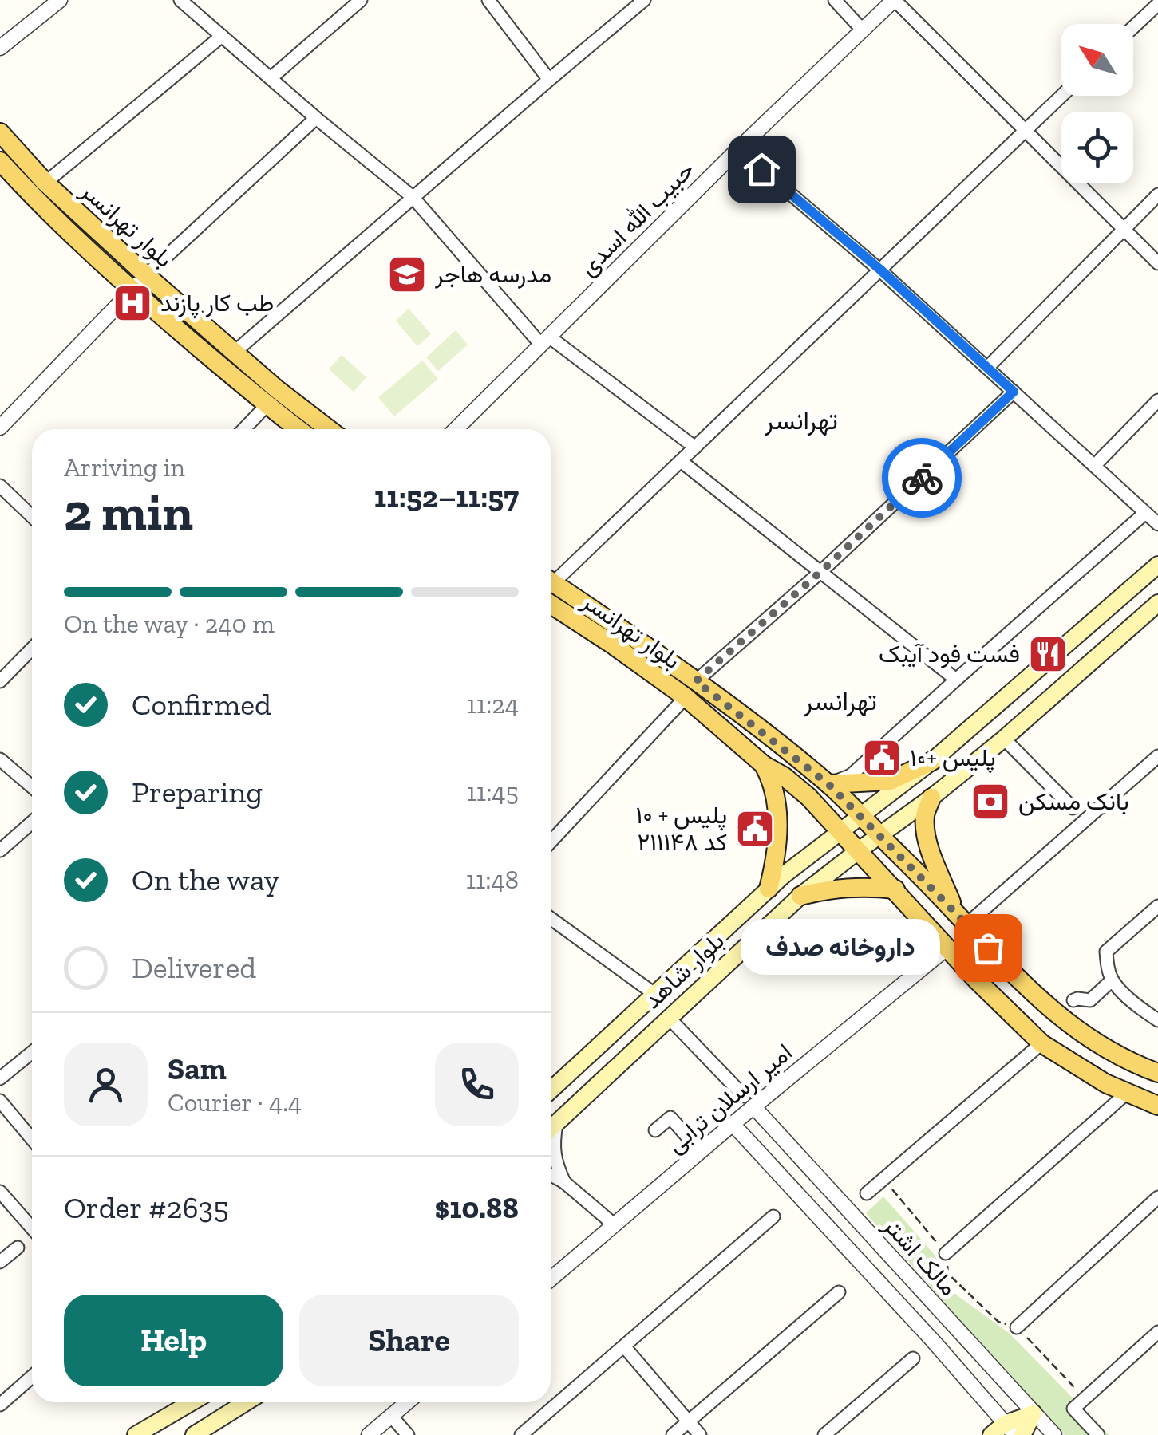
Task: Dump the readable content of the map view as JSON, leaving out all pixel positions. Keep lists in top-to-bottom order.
{
  "streets": {
    "main road": ["بلوار تهرانسر", "بلوار شاهد"],
    "street": ["حبیب الله اسدی", "امیر ارسلان ترابی", "مالک اشتر"]
  },
  "crossings": [
    ["بلوار تهرانسر", "بلوار شاهد"],
    ["بلوار تهرانسر", "امیر ارسلان ترابی"],
    ["امیر ارسلان ترابی", "مالک اشتر"]
  ],
  "districts": ["تهرانسر", "تهرانسر"],
  "places": {
    "school or university": ["مدرسه هاجر"],
    "hospital": ["طب کار پازند"],
    "restaurant": ["فست فود آیبک"],
    "public building": ["پلیس +۱۰", "پلیس + ۱۰ کد ۲۱۱۱۴۸"],
    "bank": ["بانک مسکن"],
    "other": ["داروخانه صدف"]
  },
  "north": "top left",
  "page": {
    "heading": ["2 min", "Arriving in", "11:52–11:57"],
    "panel": [
      "Sam",
      "Courier · 4.4",
      "Order #2635",
      "$10.88"
    ],
    "bar": "On the way · 240 m",
    "list": [
      ["Confirmed", "11:24"],
      ["Preparing", "11:45"],
      ["On the way", "11:48"],
      "Delivered"
    ],
    "bubble": "داروخانه صدف",
    "buttons": ["Help", "Share"]
  }
}
